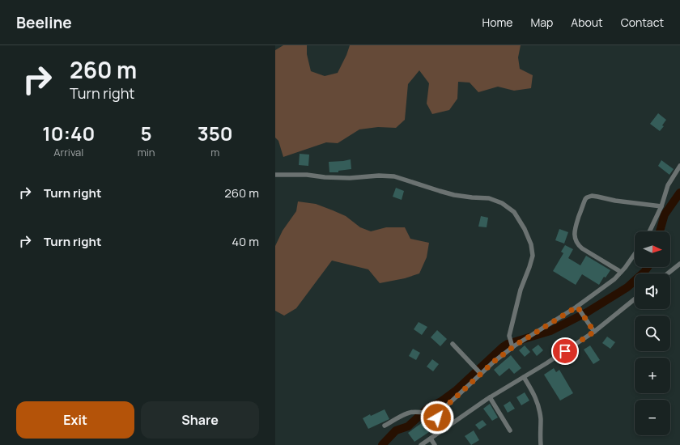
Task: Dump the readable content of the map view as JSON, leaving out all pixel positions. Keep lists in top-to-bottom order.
{
  "north": "right",
  "page": {
    "header": "Beeline",
    "nav": [
      "Home",
      "Map",
      "About",
      "Contact"
    ],
    "turn": ["260 m", "Turn right"],
    "eta": [
      "10:40",
      "Arrival",
      "5",
      "min",
      "350",
      "m"
    ],
    "list": [
      {
        "name": "Turn right",
        "value": "260 m"
      },
      {
        "name": "Turn right",
        "value": "40 m"
      }
    ],
    "map_buttons": ["+", "−"],
    "buttons": ["Exit", "Share"]
  }
}
